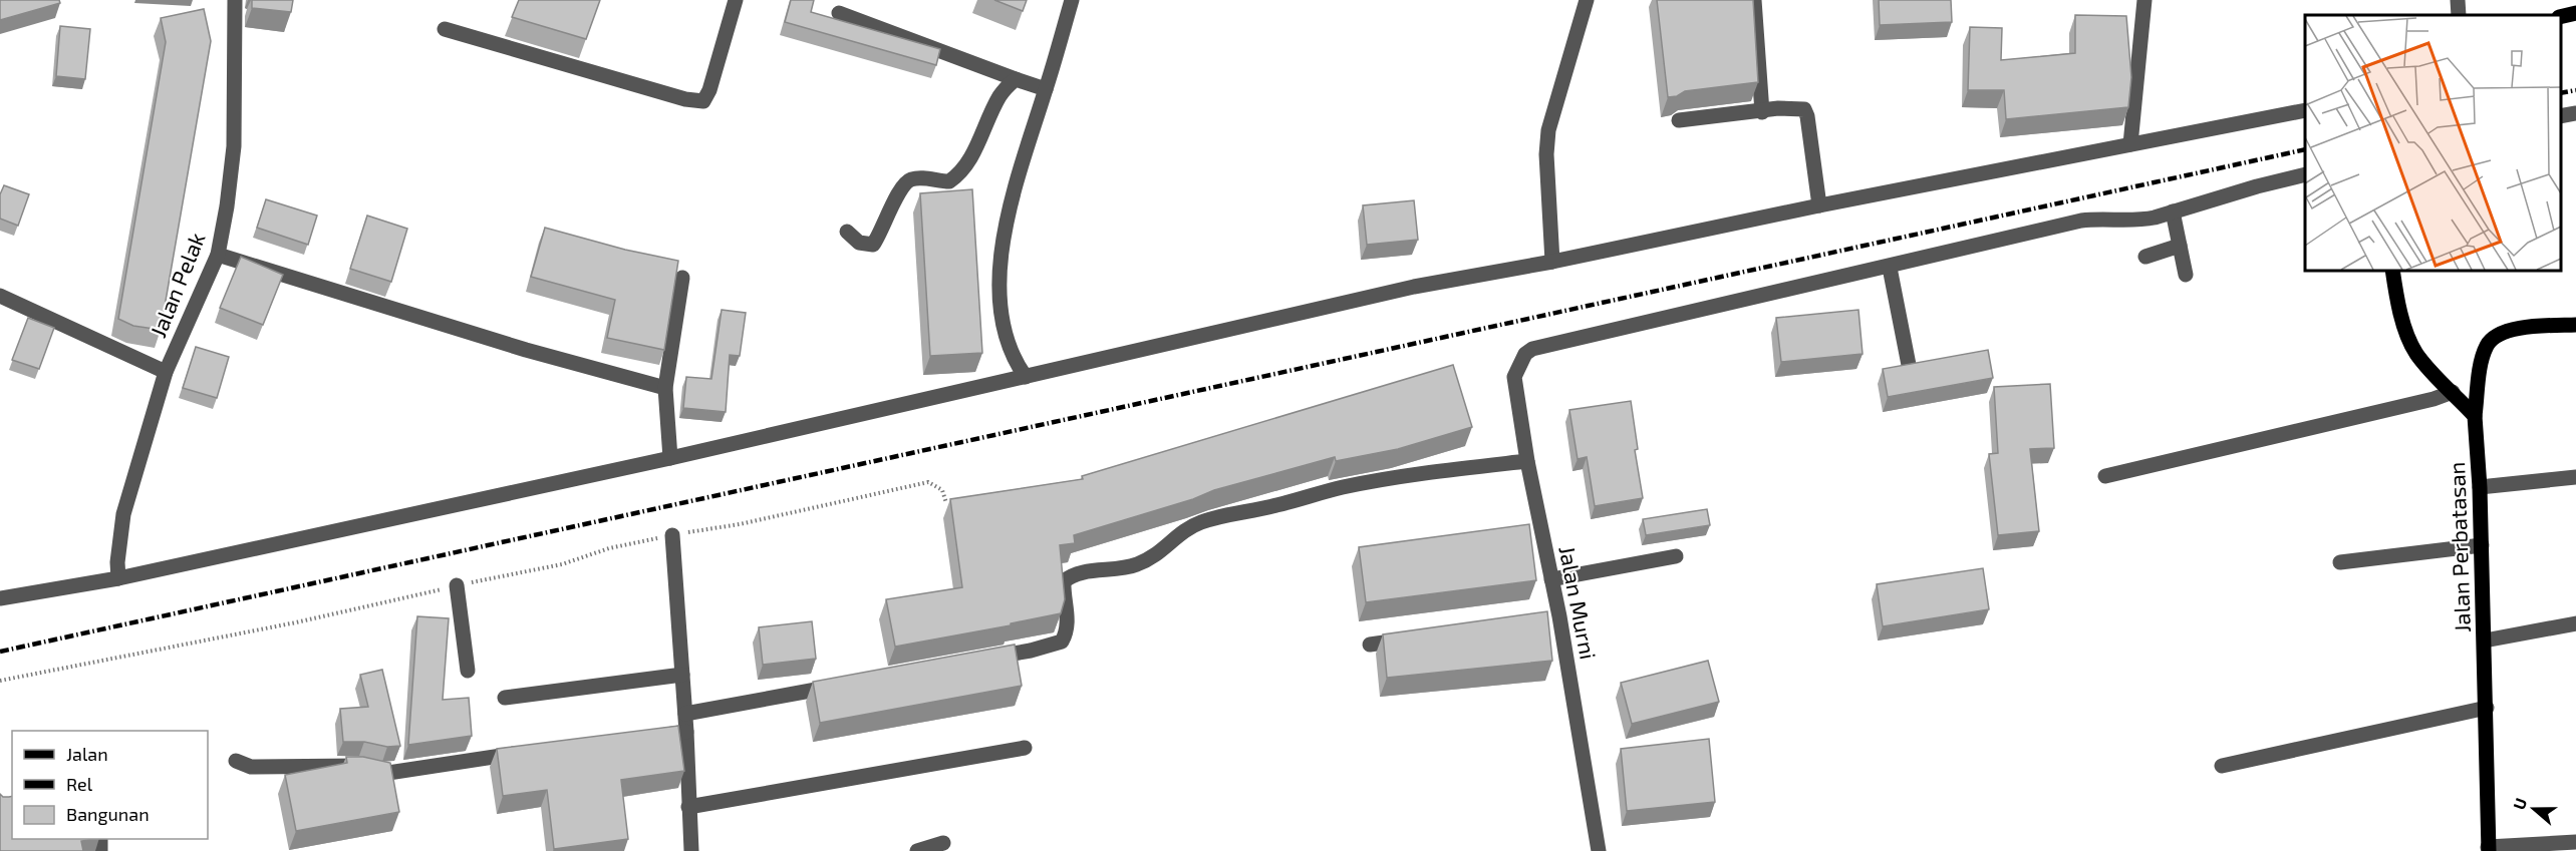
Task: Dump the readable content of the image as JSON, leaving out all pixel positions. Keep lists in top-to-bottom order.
{
  "streets": {
    "main road": ["Jalan Perbatasan"],
    "street": ["Jalan Pelak", "Jalan Murni"]
  },
  "legend": ["Jalan", "Rel", "Bangunan"],
  "north": "left"
}
